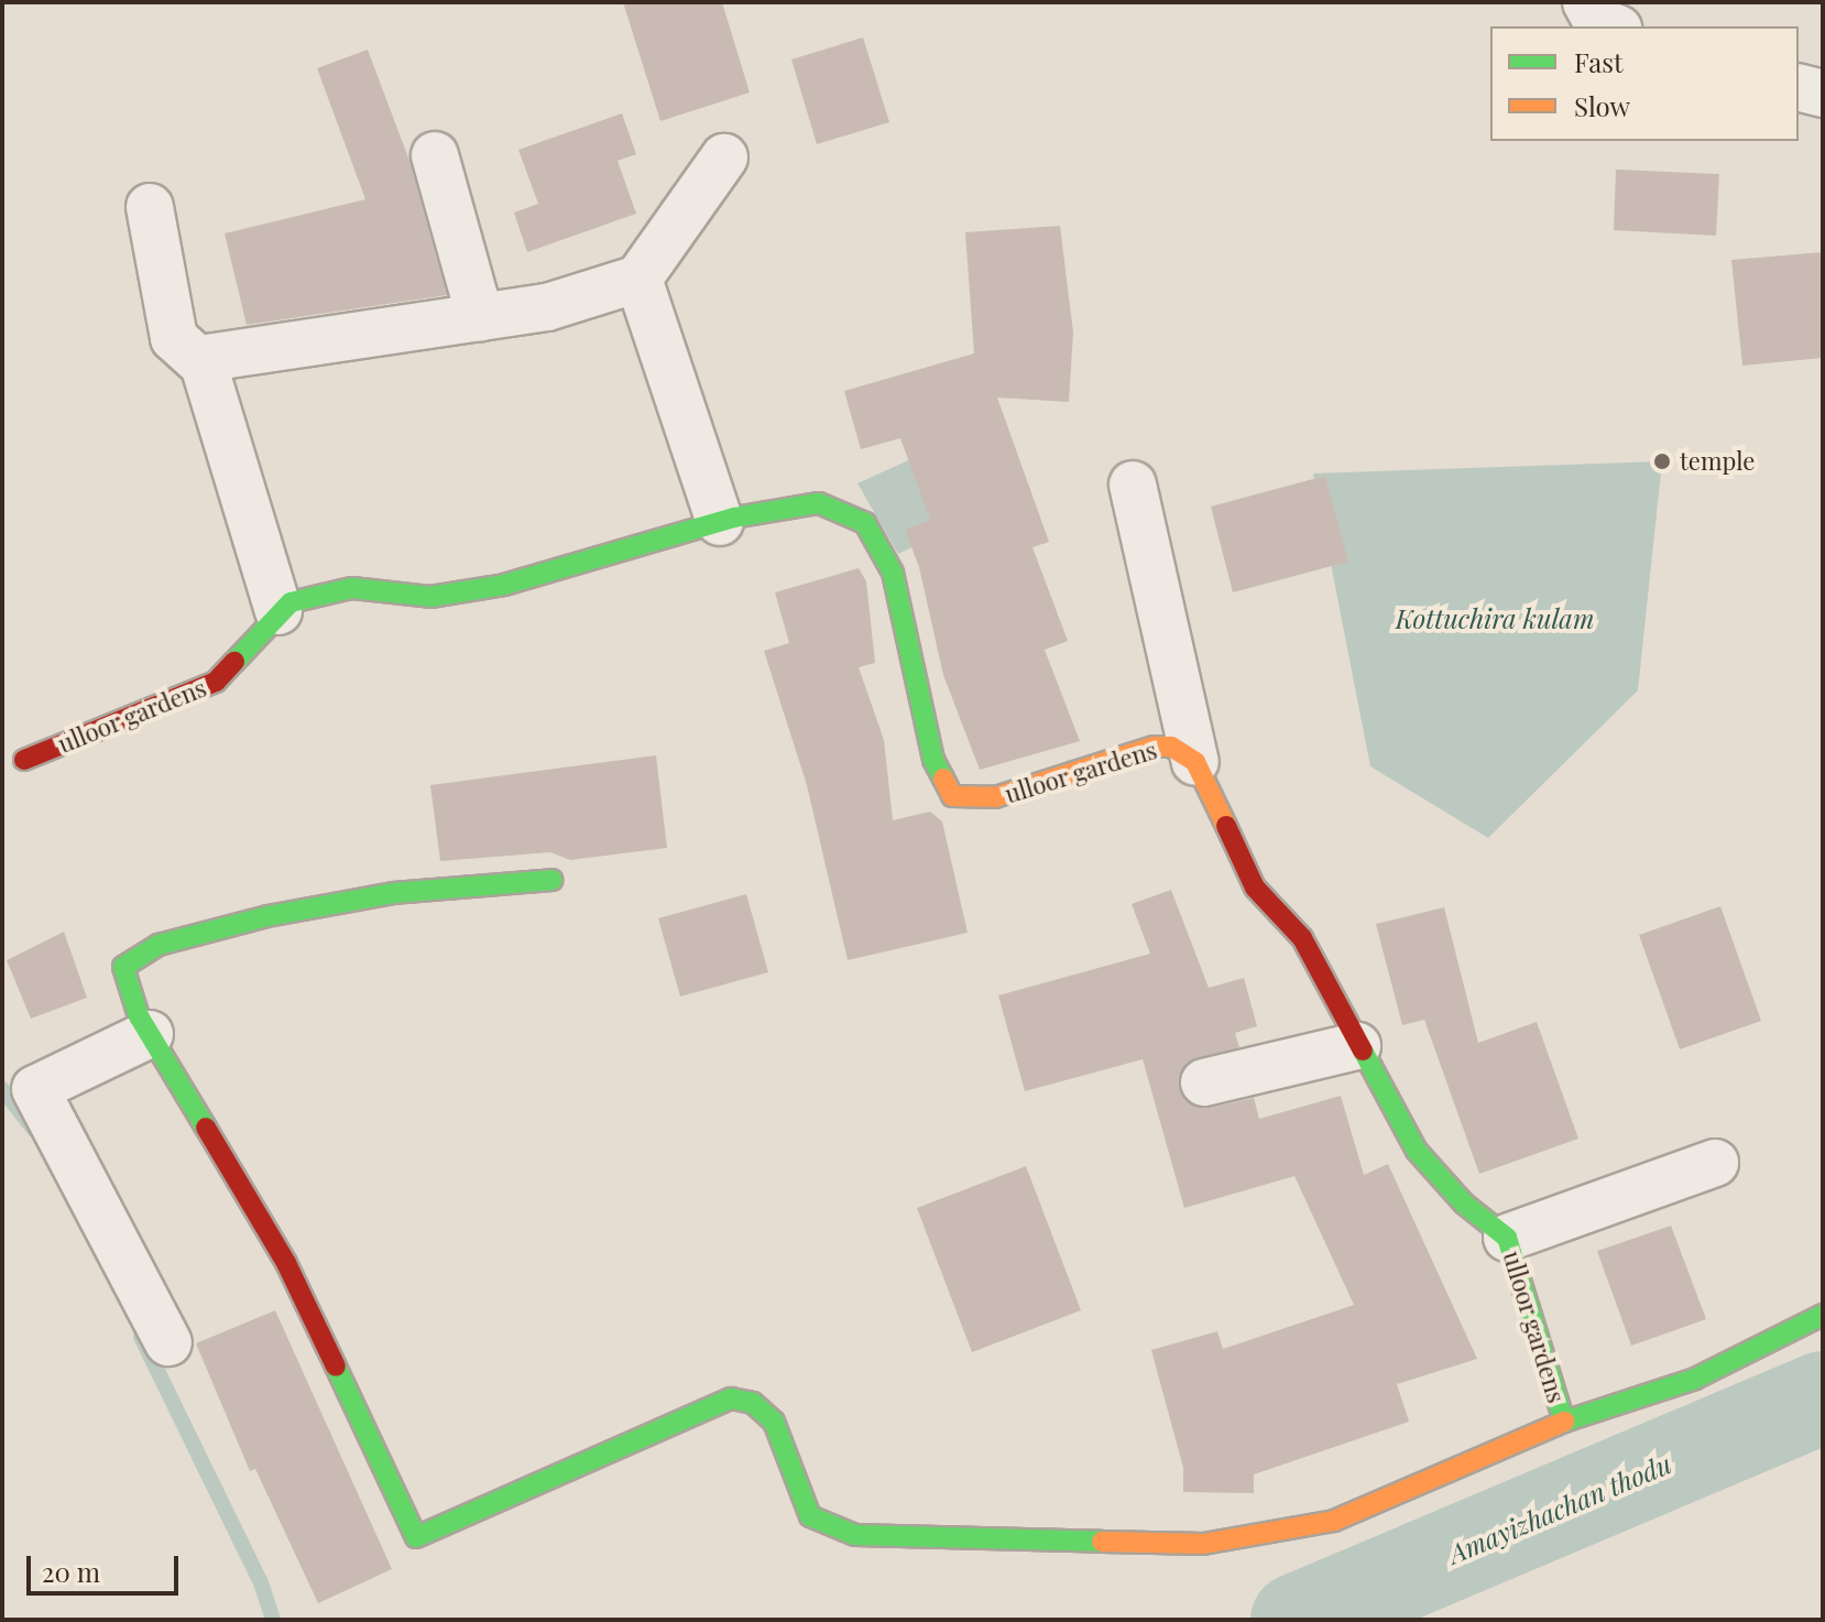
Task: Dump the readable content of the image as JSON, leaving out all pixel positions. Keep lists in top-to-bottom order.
{
  "streets": {
    "street": ["ulloor gardens"]
  },
  "water": ["Kottuchira kulam", "Amayizhachan thodu"],
  "places": ["temple"],
  "legend": ["Fast", "Slow"],
  "scale_bar": "20 m"
}
